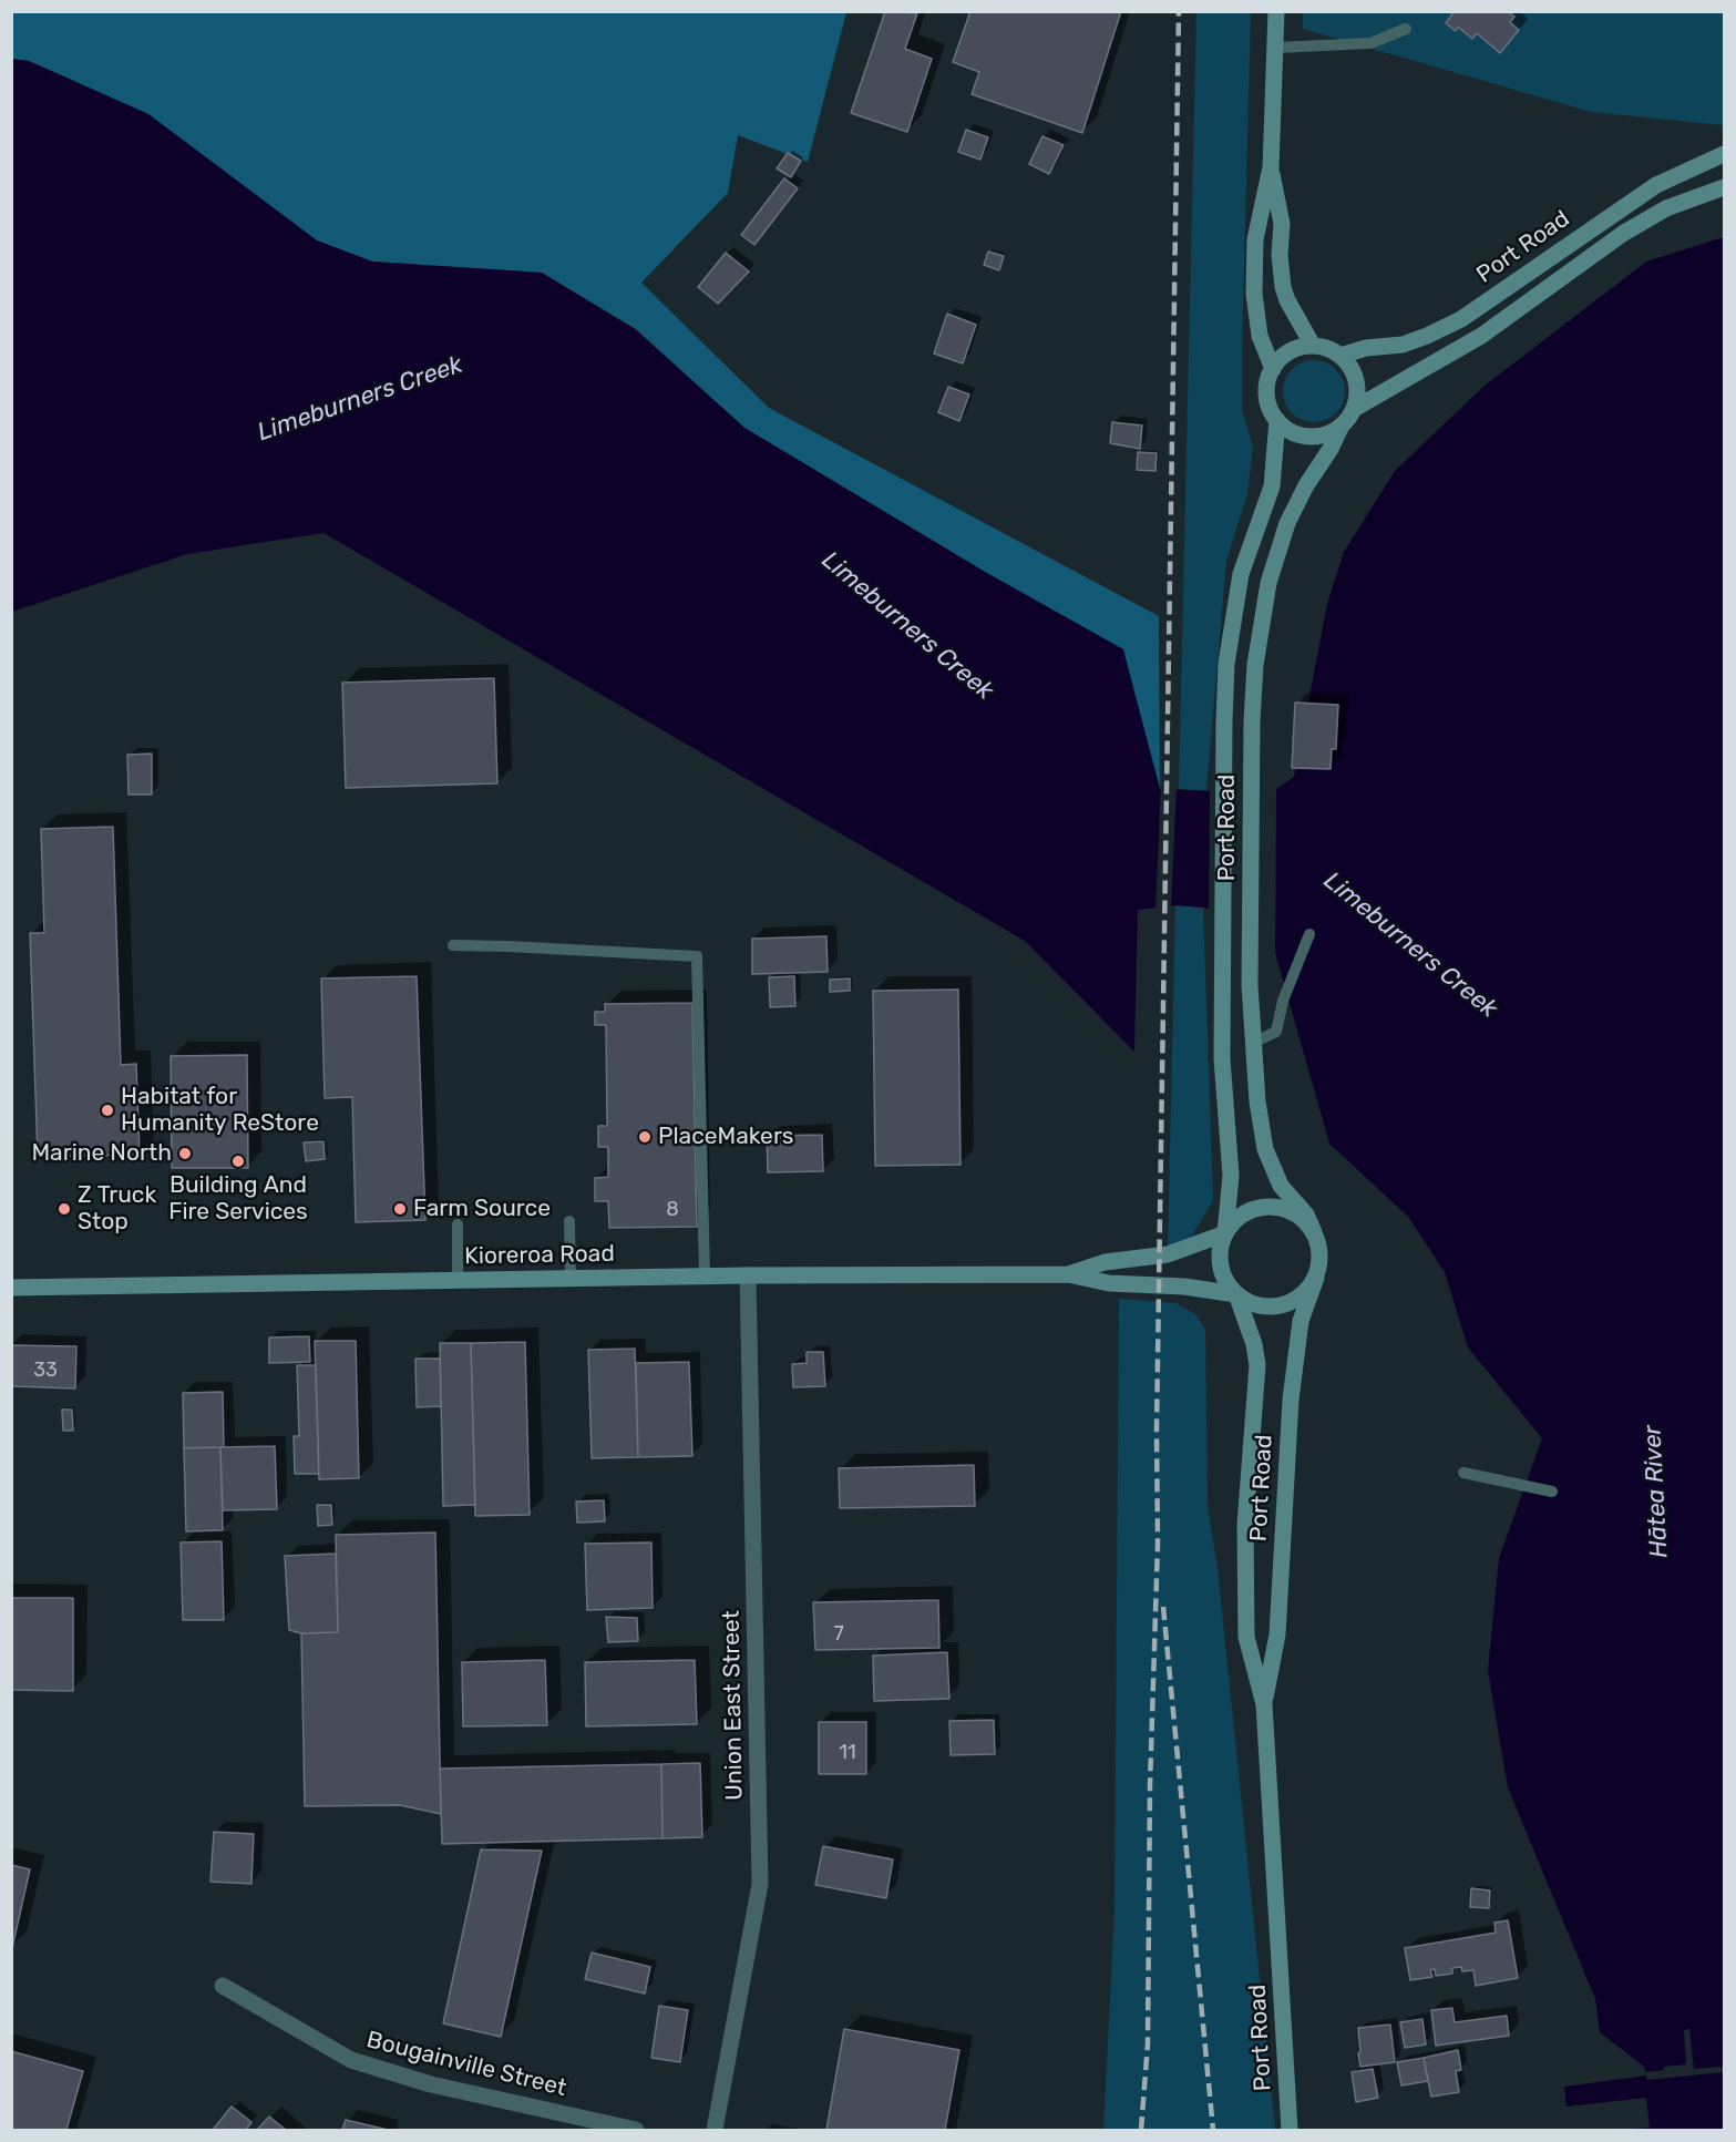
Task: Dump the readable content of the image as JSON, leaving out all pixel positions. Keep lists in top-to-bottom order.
{
  "streets": {
    "main road": ["Port Road", "Kioreroa Road"],
    "street": ["Union East Street", "Bougainville Street"]
  },
  "crossings": [
    ["Port Road", "Kioreroa Road"],
    ["Kioreroa Road", "Union East Street"]
  ],
  "water": ["Limeburners Creek", "Hātea River"],
  "places": [
    "Habitat for Humanity ReStore",
    "PlaceMakers",
    "Marine North",
    "Building And Fire Services",
    "Z Truck Stop",
    "Farm Source"
  ],
  "house_numbers": [
    "8",
    "33",
    "7",
    "11"
  ]
}
